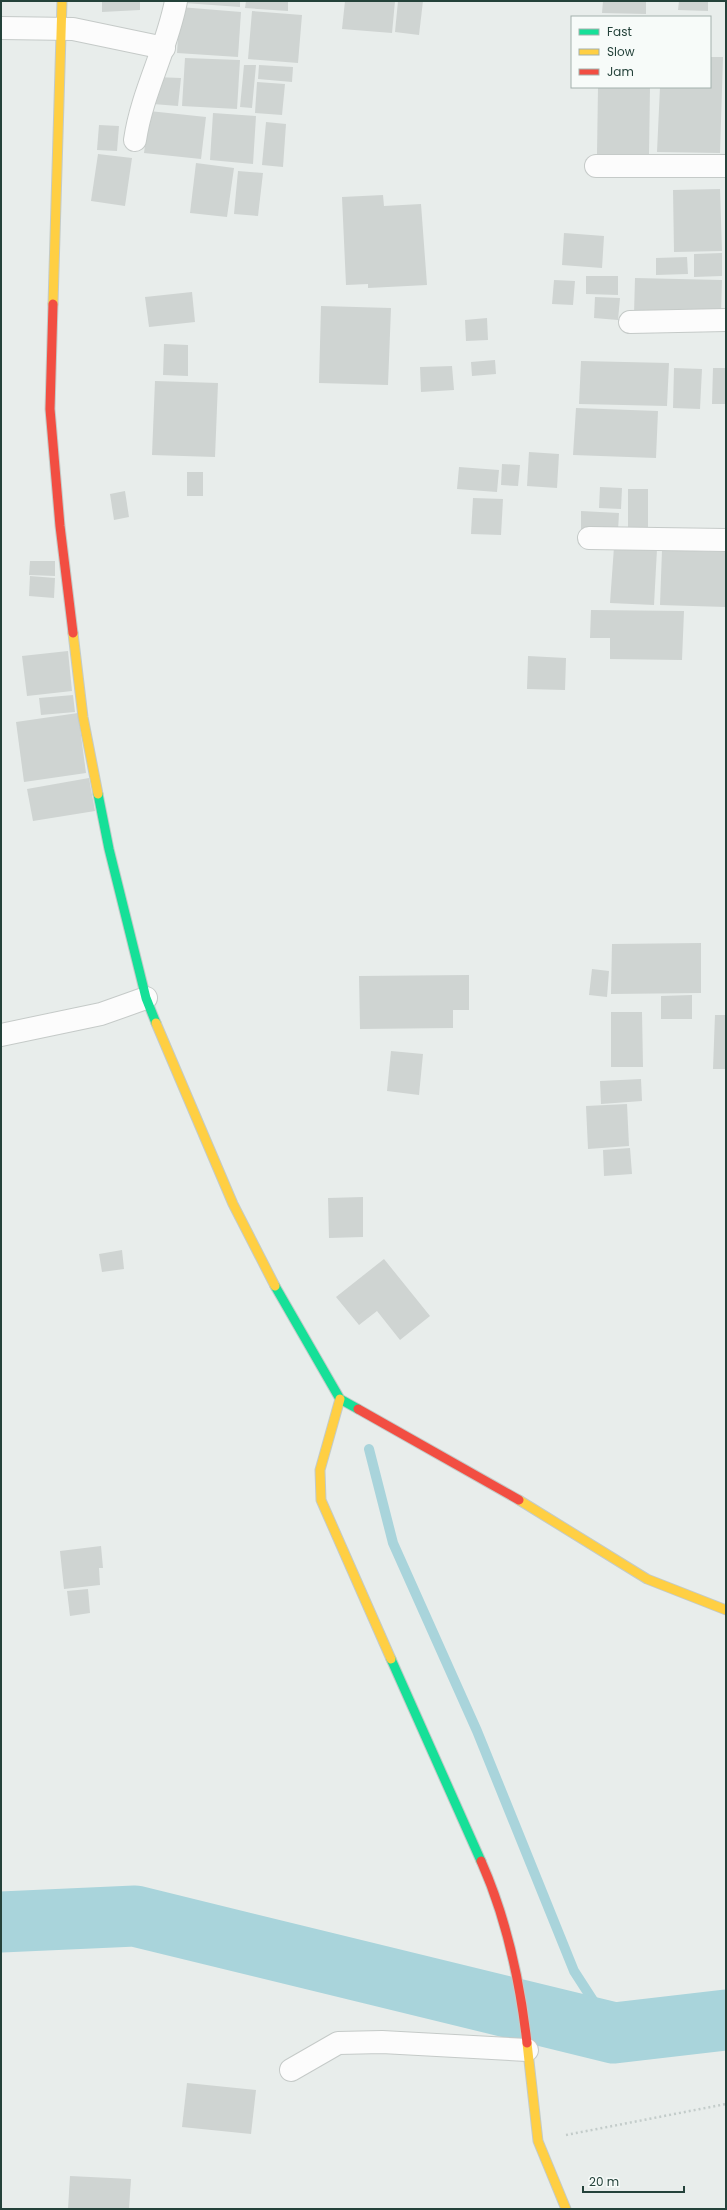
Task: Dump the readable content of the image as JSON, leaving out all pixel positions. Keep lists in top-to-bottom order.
{
  "legend": ["Fast", "Slow", "Jam"],
  "scale_bar": "20 m"
}
